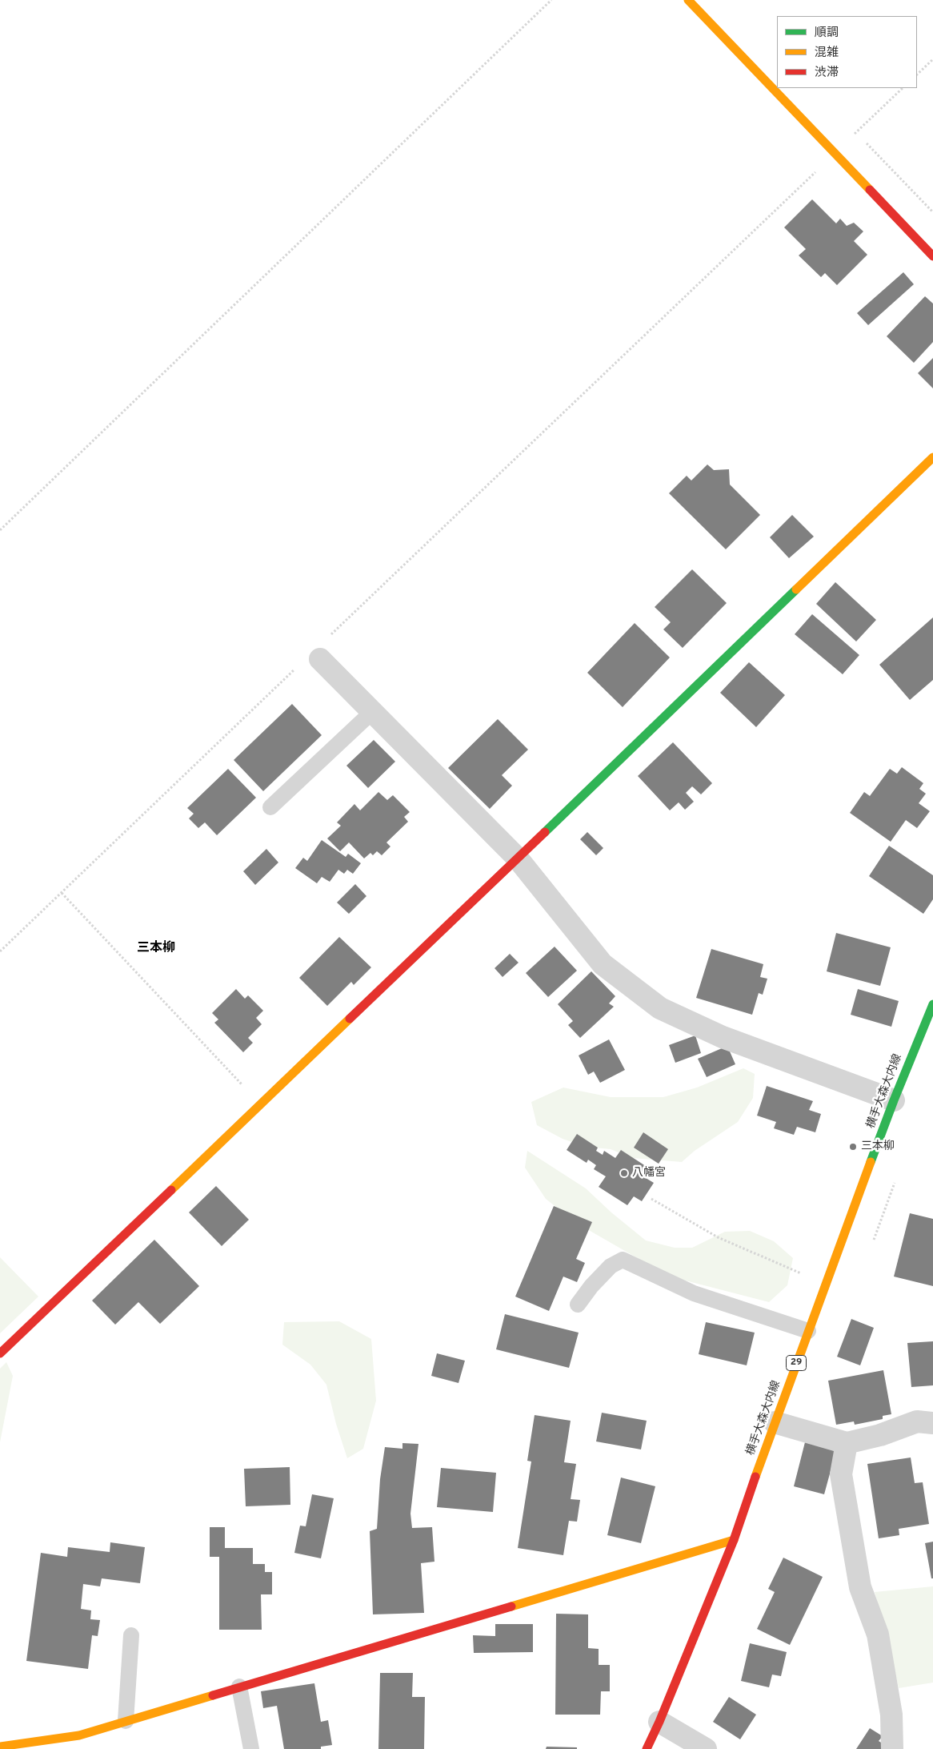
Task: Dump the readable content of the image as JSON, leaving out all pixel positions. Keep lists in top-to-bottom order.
{
  "streets": {
    "street": ["横手大森大内線", "29"]
  },
  "districts": ["三本柳"],
  "places": ["三本柳", "八幡宮"],
  "legend": ["順調", "混雑", "渋滞"]
}
